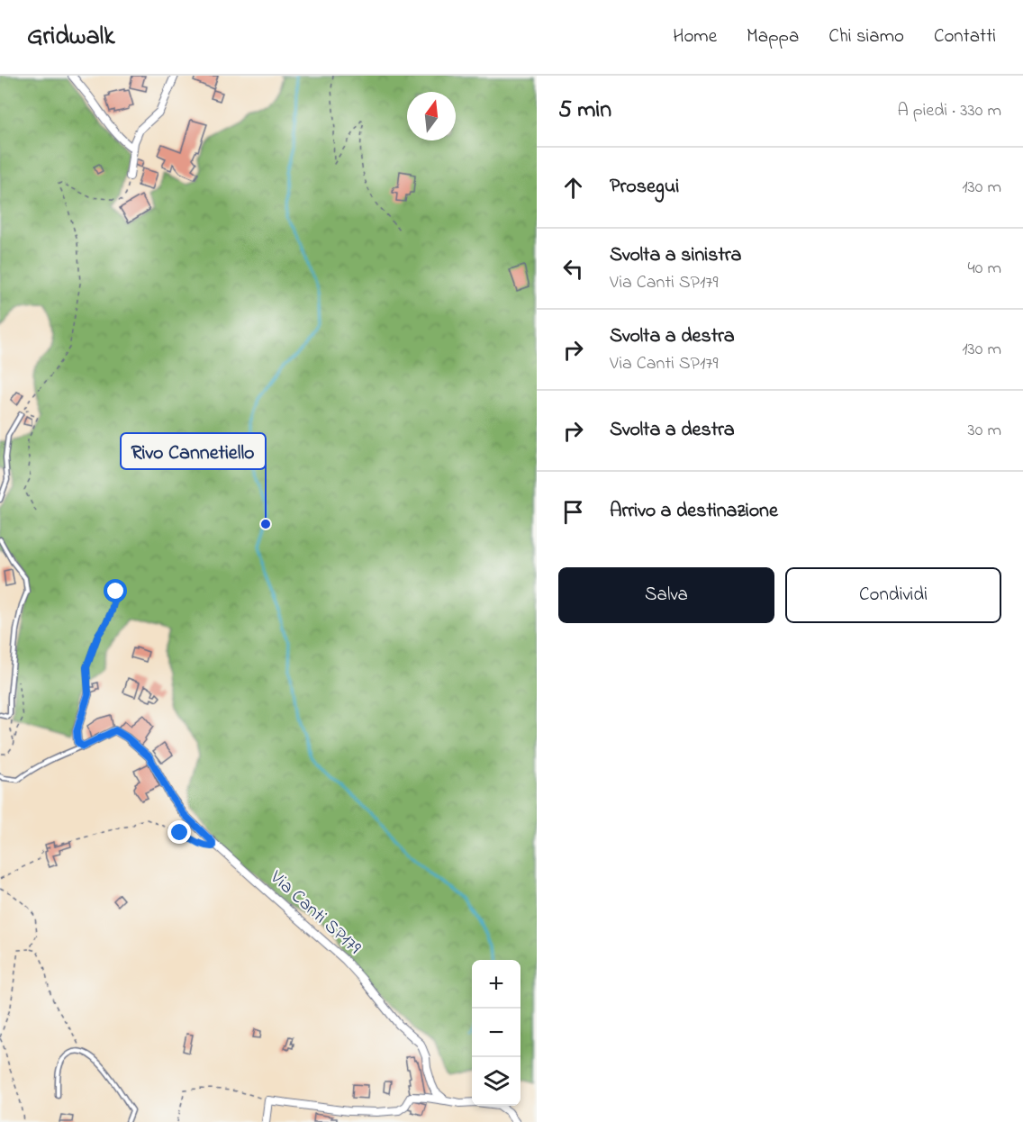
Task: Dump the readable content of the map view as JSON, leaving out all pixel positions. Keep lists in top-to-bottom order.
{
  "streets": {
    "street": ["Via Canti SP179"]
  },
  "places": ["Rivo Cannetiello"],
  "north": "top",
  "page": {
    "header": "Gridwalk",
    "nav": [
      "Home",
      "Mappa",
      "Chi siamo",
      "Contatti"
    ],
    "heading": ["5 min", "A piedi · 330 m"],
    "list": [
      ["Prosegui", "130 m"],
      ["Svolta a sinistra", "Via Canti SP179", "40 m"],
      ["Svolta a destra", "Via Canti SP179", "130 m"],
      ["Svolta a destra", "30 m"],
      "Arrivo a destinazione"
    ],
    "buttons": ["Salva", "Condividi"],
    "map_buttons": ["+", "−"]
  }
}
